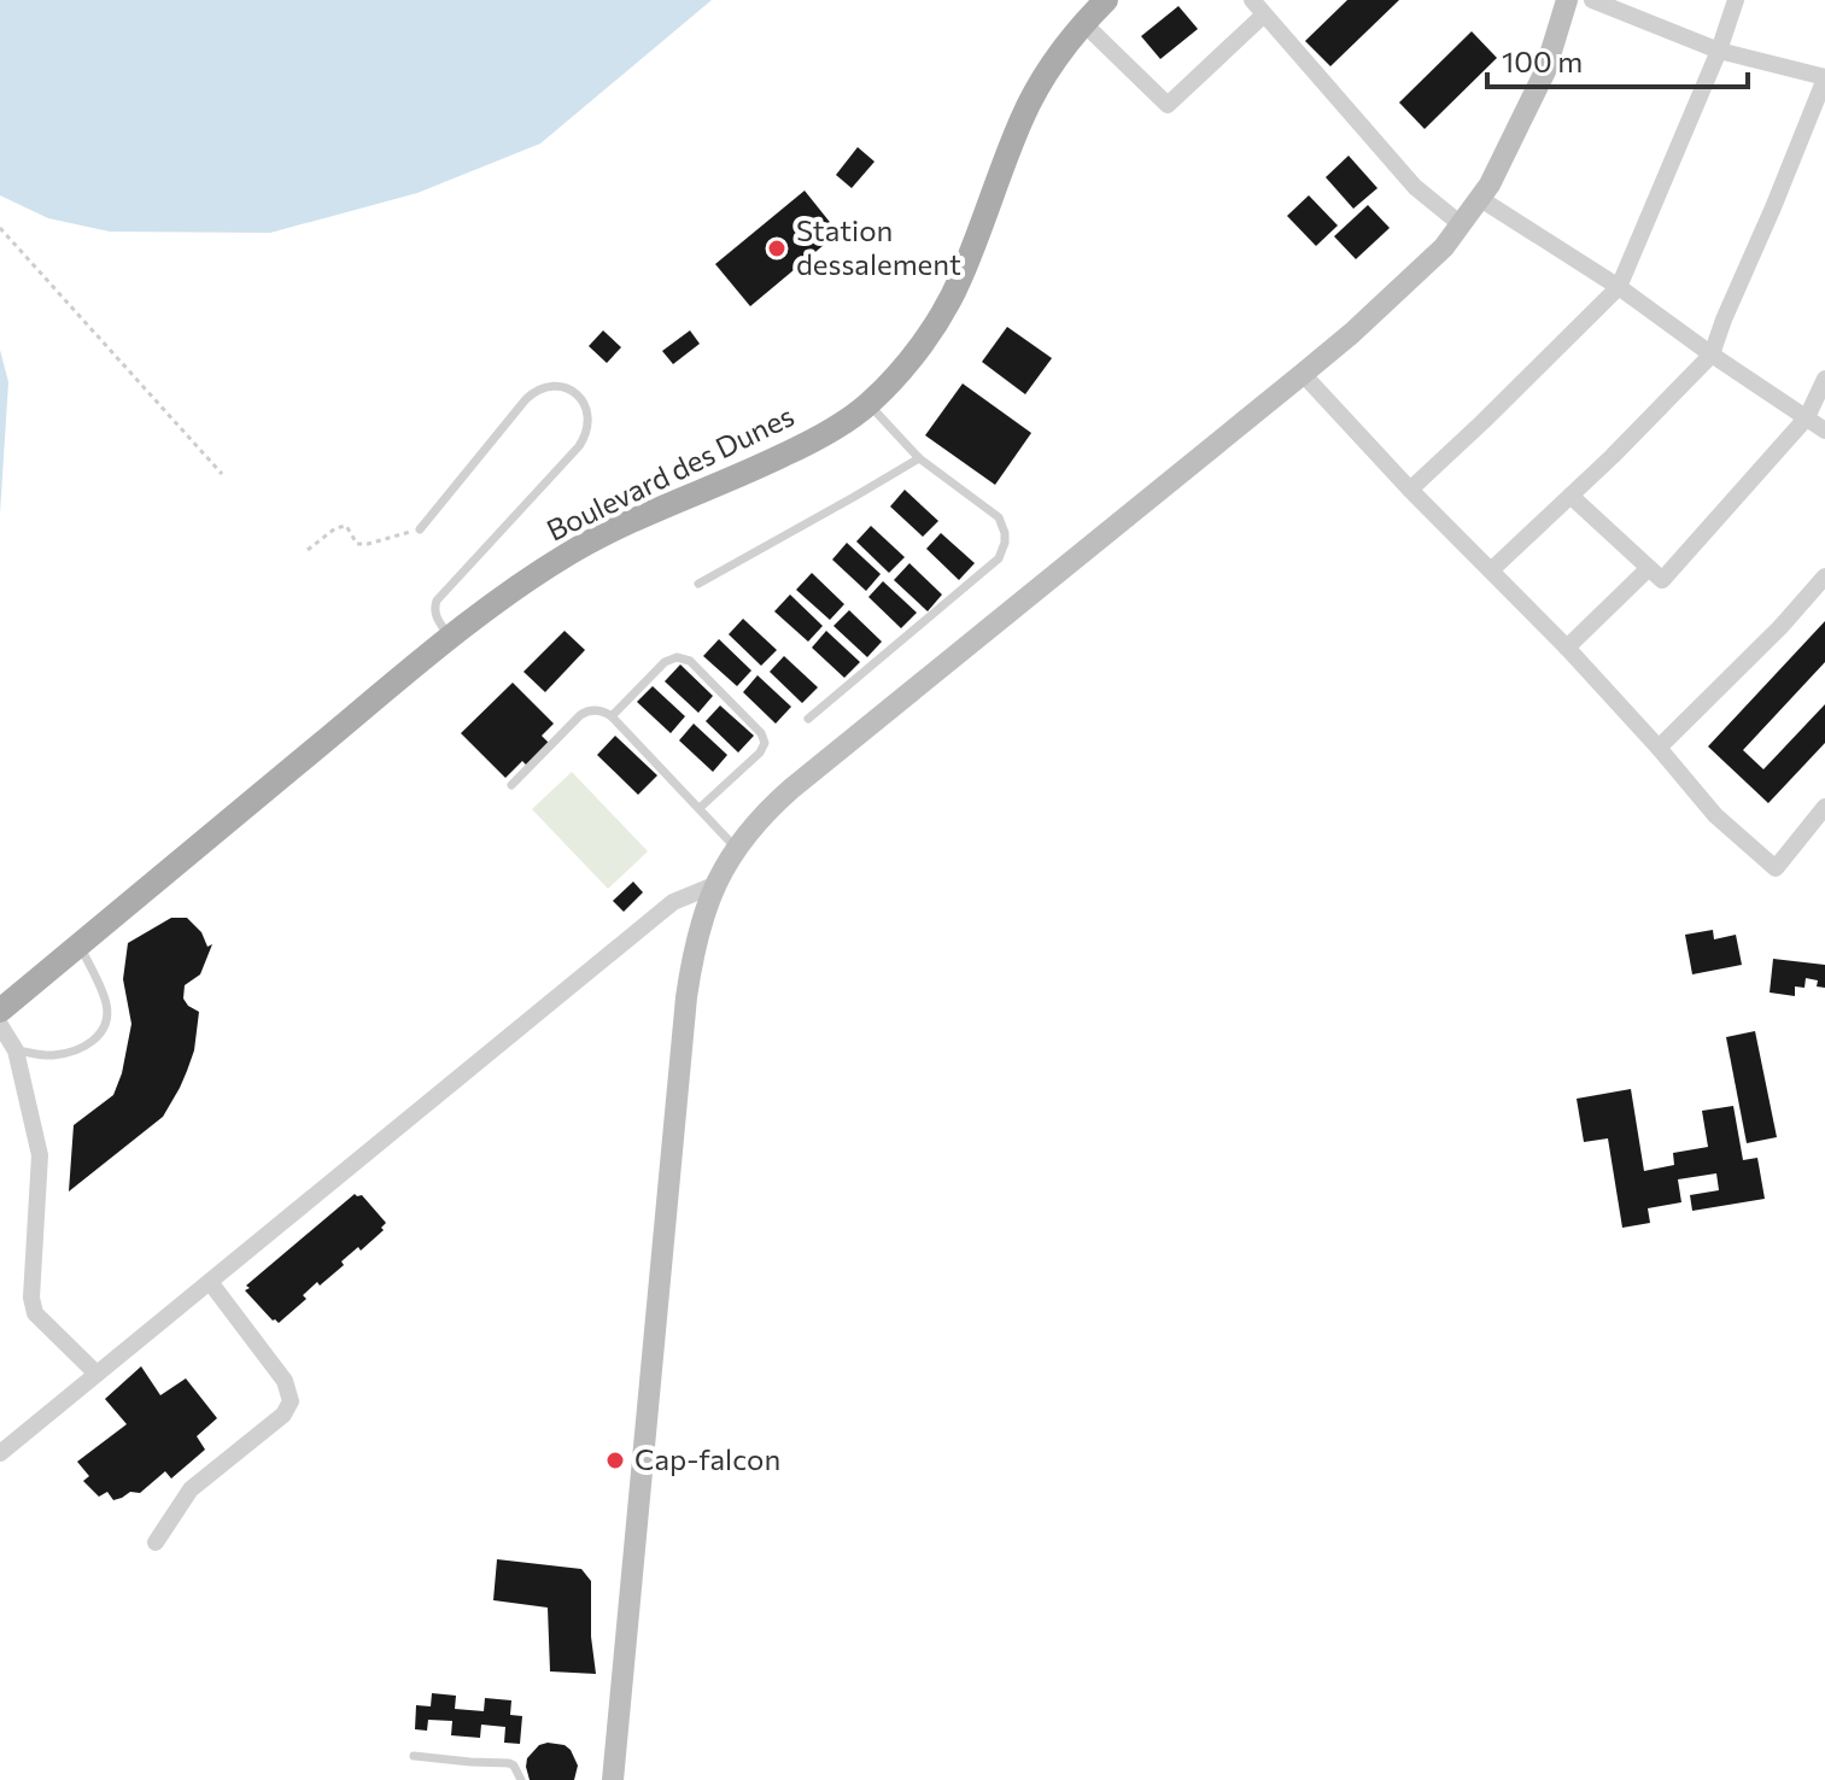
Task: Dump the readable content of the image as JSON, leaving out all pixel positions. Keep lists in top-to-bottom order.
{
  "streets": {
    "main road": ["Boulevard des Dunes"]
  },
  "places": ["Station dessalement", "Cap-falcon"],
  "scale_bar": "100 m"
}
